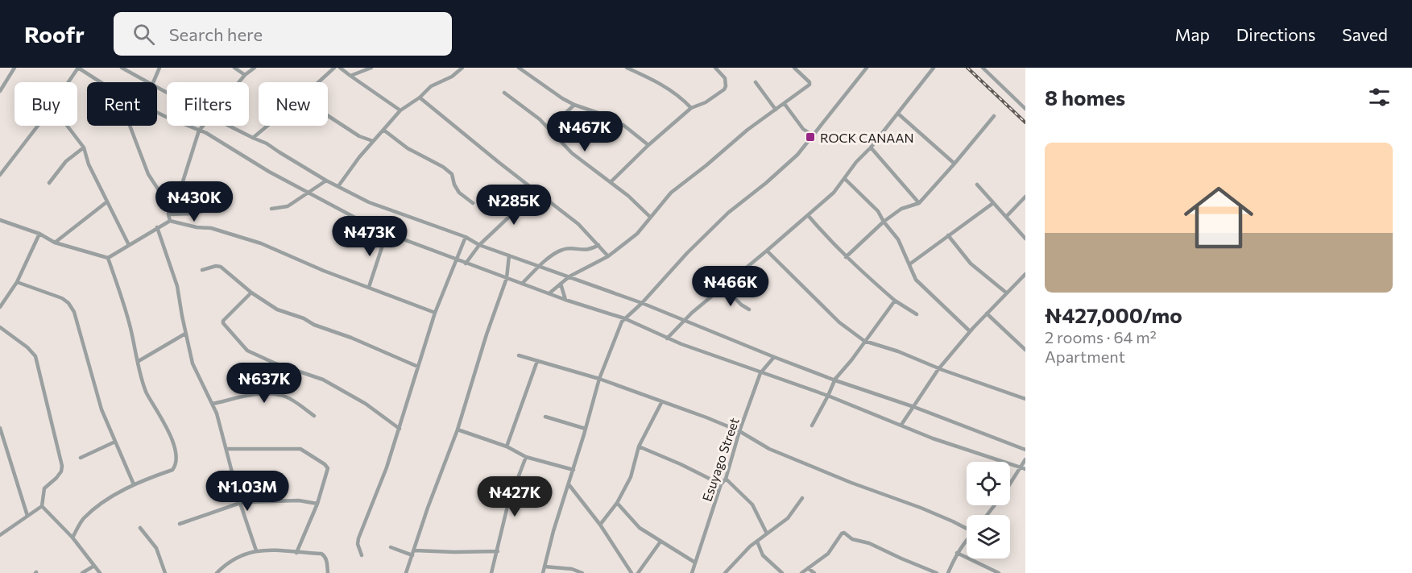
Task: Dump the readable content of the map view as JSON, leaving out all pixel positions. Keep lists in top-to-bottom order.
{
  "streets": {
    "street": ["Esuyago Street"]
  },
  "places": {
    "transit": ["ROCK CANAAN"]
  },
  "page": {
    "header": "Roofr",
    "search": "Search here",
    "nav": ["Map", "Directions", "Saved"],
    "heading": "8 homes",
    "chip": [
      "Buy",
      "Rent",
      "Filters",
      "New"
    ],
    "price": [
      "₦467K",
      "₦430K",
      "₦285K",
      "₦473K",
      "₦466K",
      "₦637K",
      "₦1.03M",
      "₦427K"
    ],
    "list": [
      {
        "name": "₦427,000/mo",
        "note": "2 rooms · 64 m² · Apartment"
      }
    ]
  }
}
